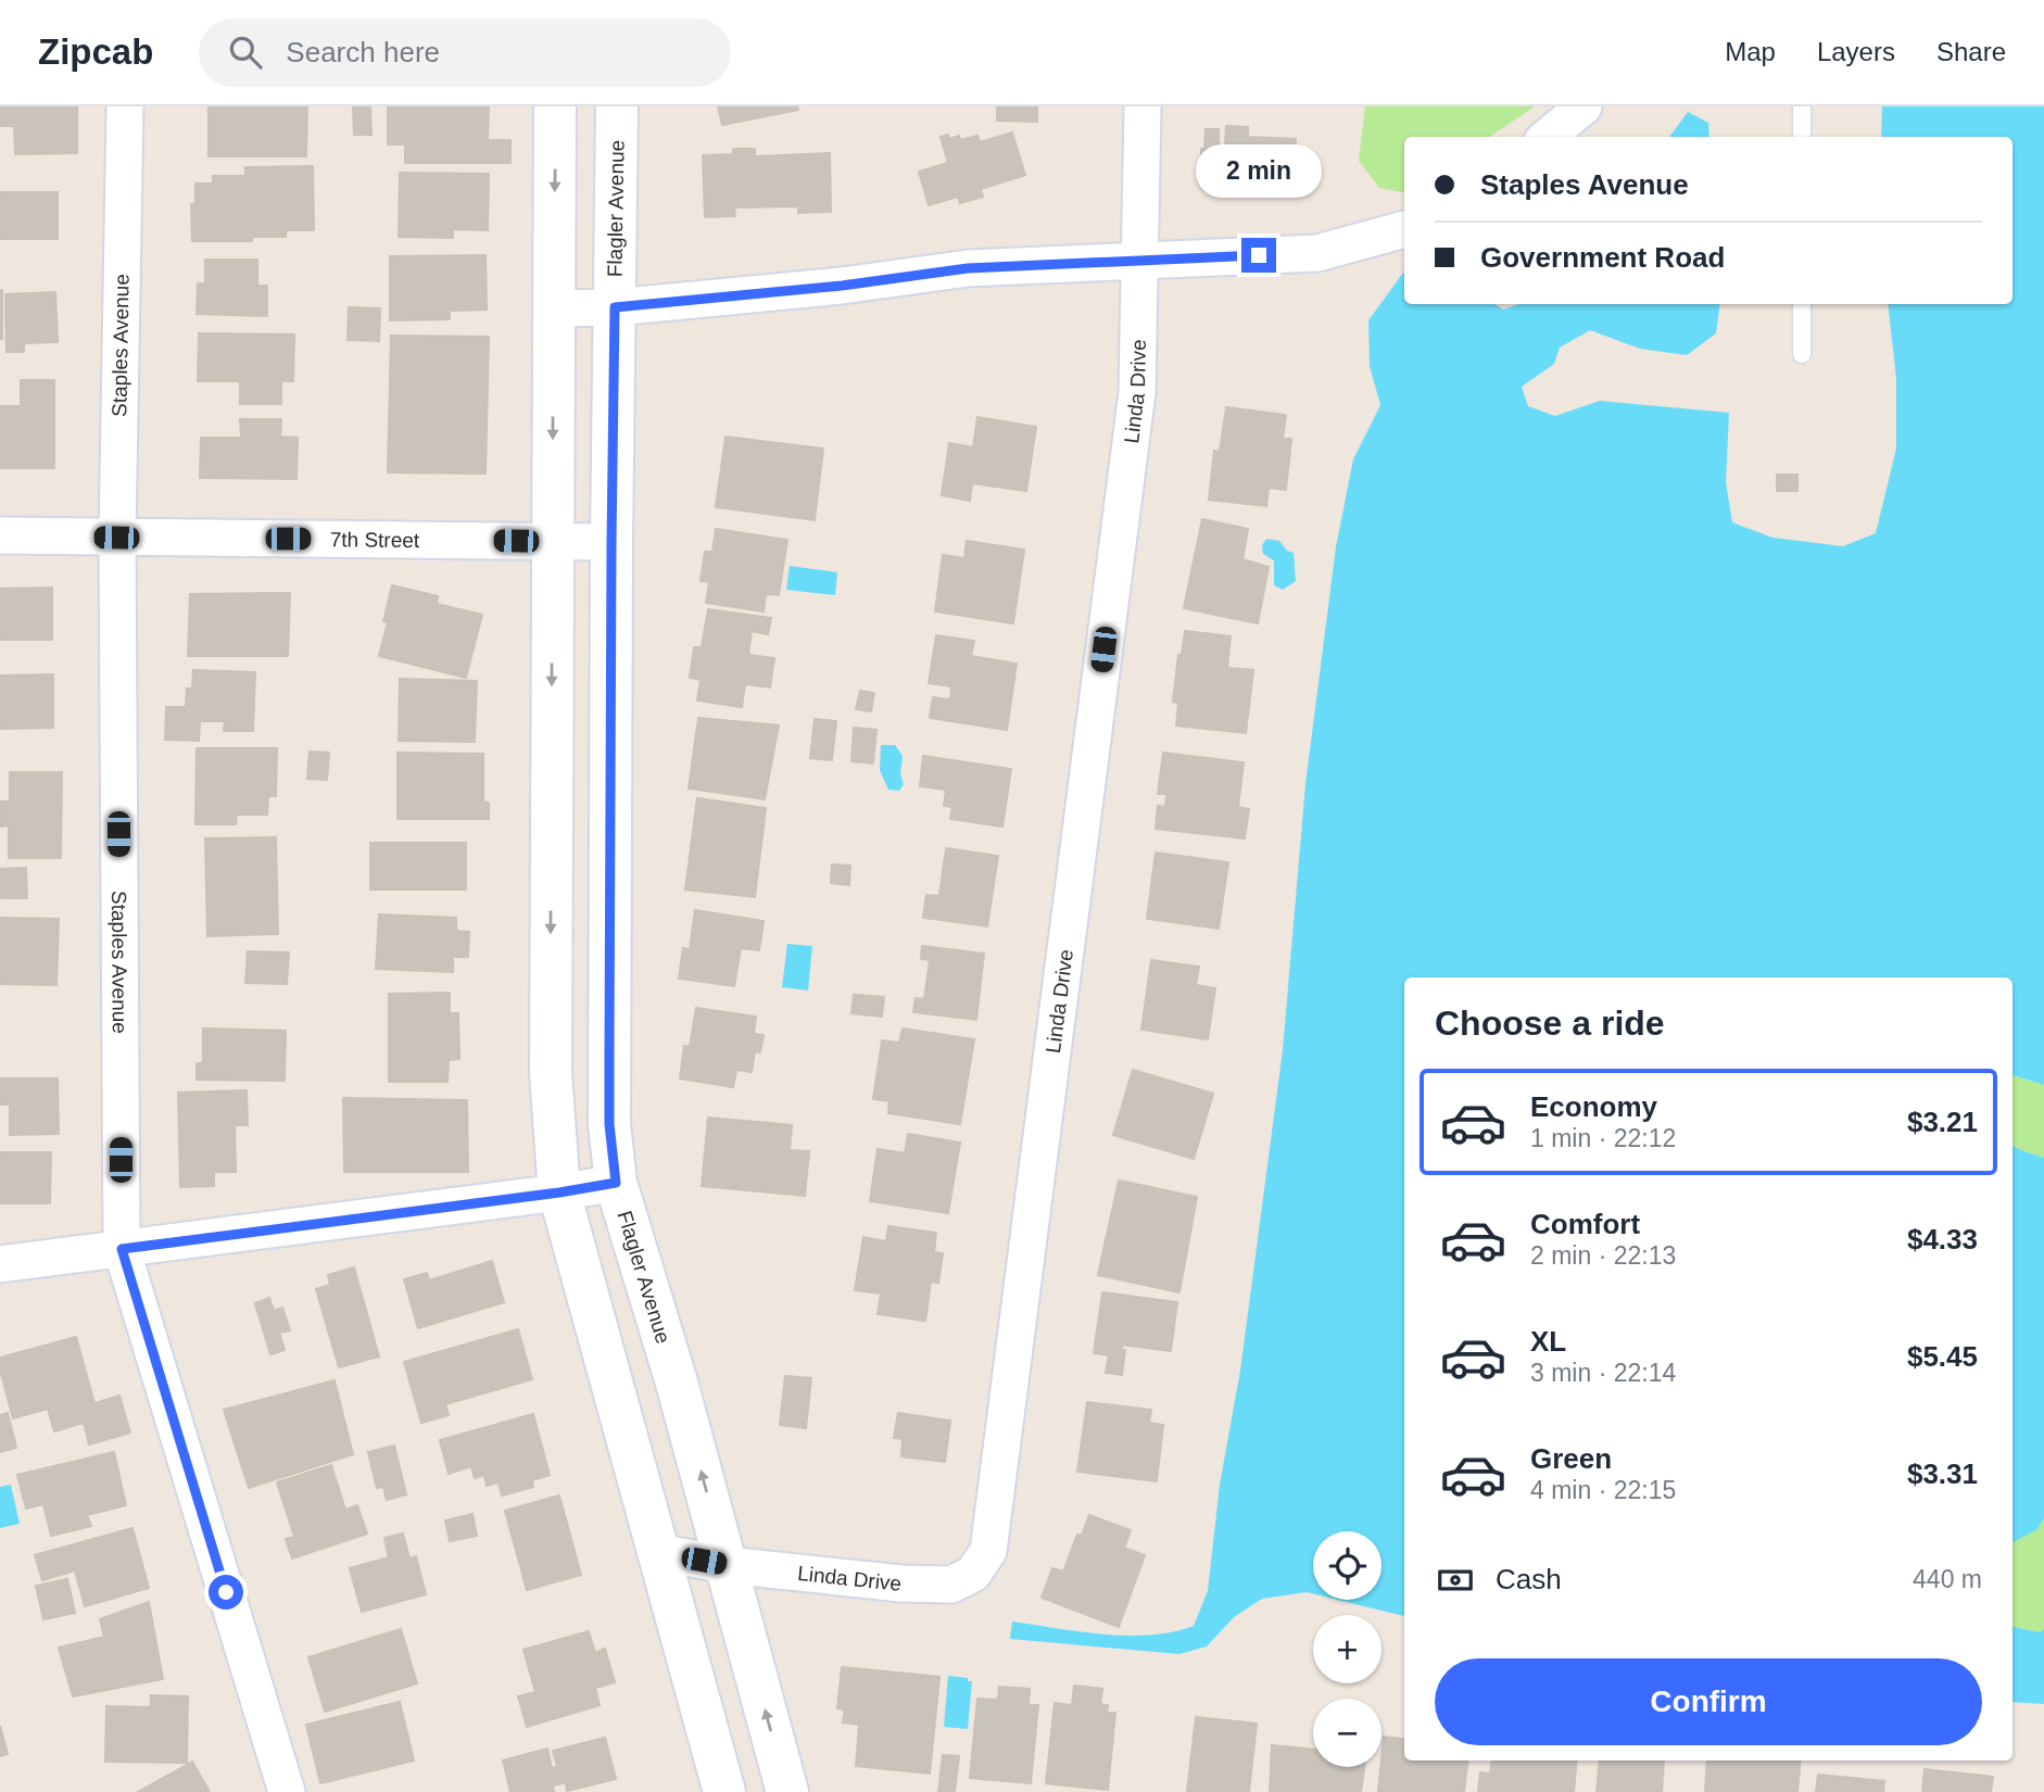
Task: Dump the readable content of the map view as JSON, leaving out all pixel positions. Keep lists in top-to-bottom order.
{
  "streets": {
    "main road": ["Flagler Avenue"],
    "street": ["Staples Avenue", "Linda Drive", "7th Street"]
  },
  "crossings": [
    ["Flagler Avenue", "Linda Drive"],
    ["Flagler Avenue", "7th Street"],
    ["Staples Avenue", "7th Street"]
  ],
  "page": {
    "header": "Zipcab",
    "search": "Search here",
    "nav": ["Map", "Layers", "Share"],
    "banner": ["Staples Avenue", "Government Road"],
    "bubble": "2 min",
    "heading": "Choose a ride",
    "list": [
      {
        "name": "Economy",
        "note": "1 min · 22:12",
        "value": "$3.21"
      },
      {
        "name": "Comfort",
        "note": "2 min · 22:13",
        "value": "$4.33"
      },
      {
        "name": "XL",
        "note": "3 min · 22:14",
        "value": "$5.45"
      },
      {
        "name": "Green",
        "note": "4 min · 22:15",
        "value": "$3.31"
      }
    ],
    "map_buttons": ["+", "−"],
    "pay": ["Cash", "440 m"],
    "buttons": "Confirm"
  }
}
